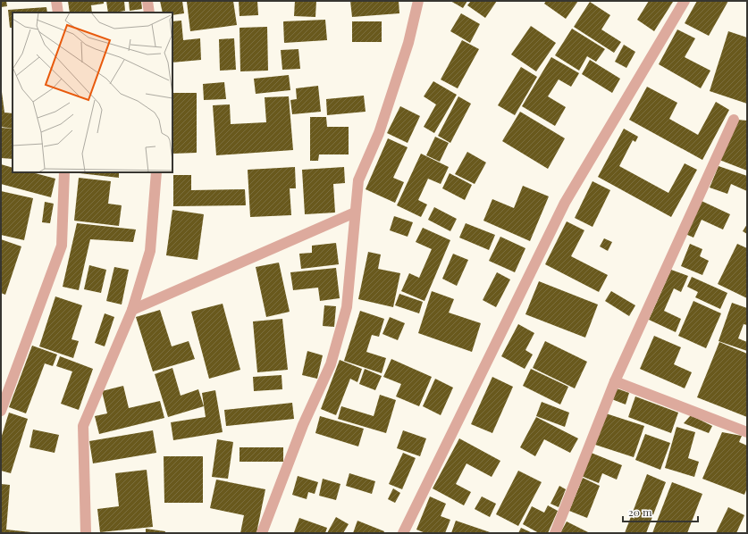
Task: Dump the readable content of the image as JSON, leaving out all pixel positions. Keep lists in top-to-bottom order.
{
  "scale_bar": "20 m"
}
